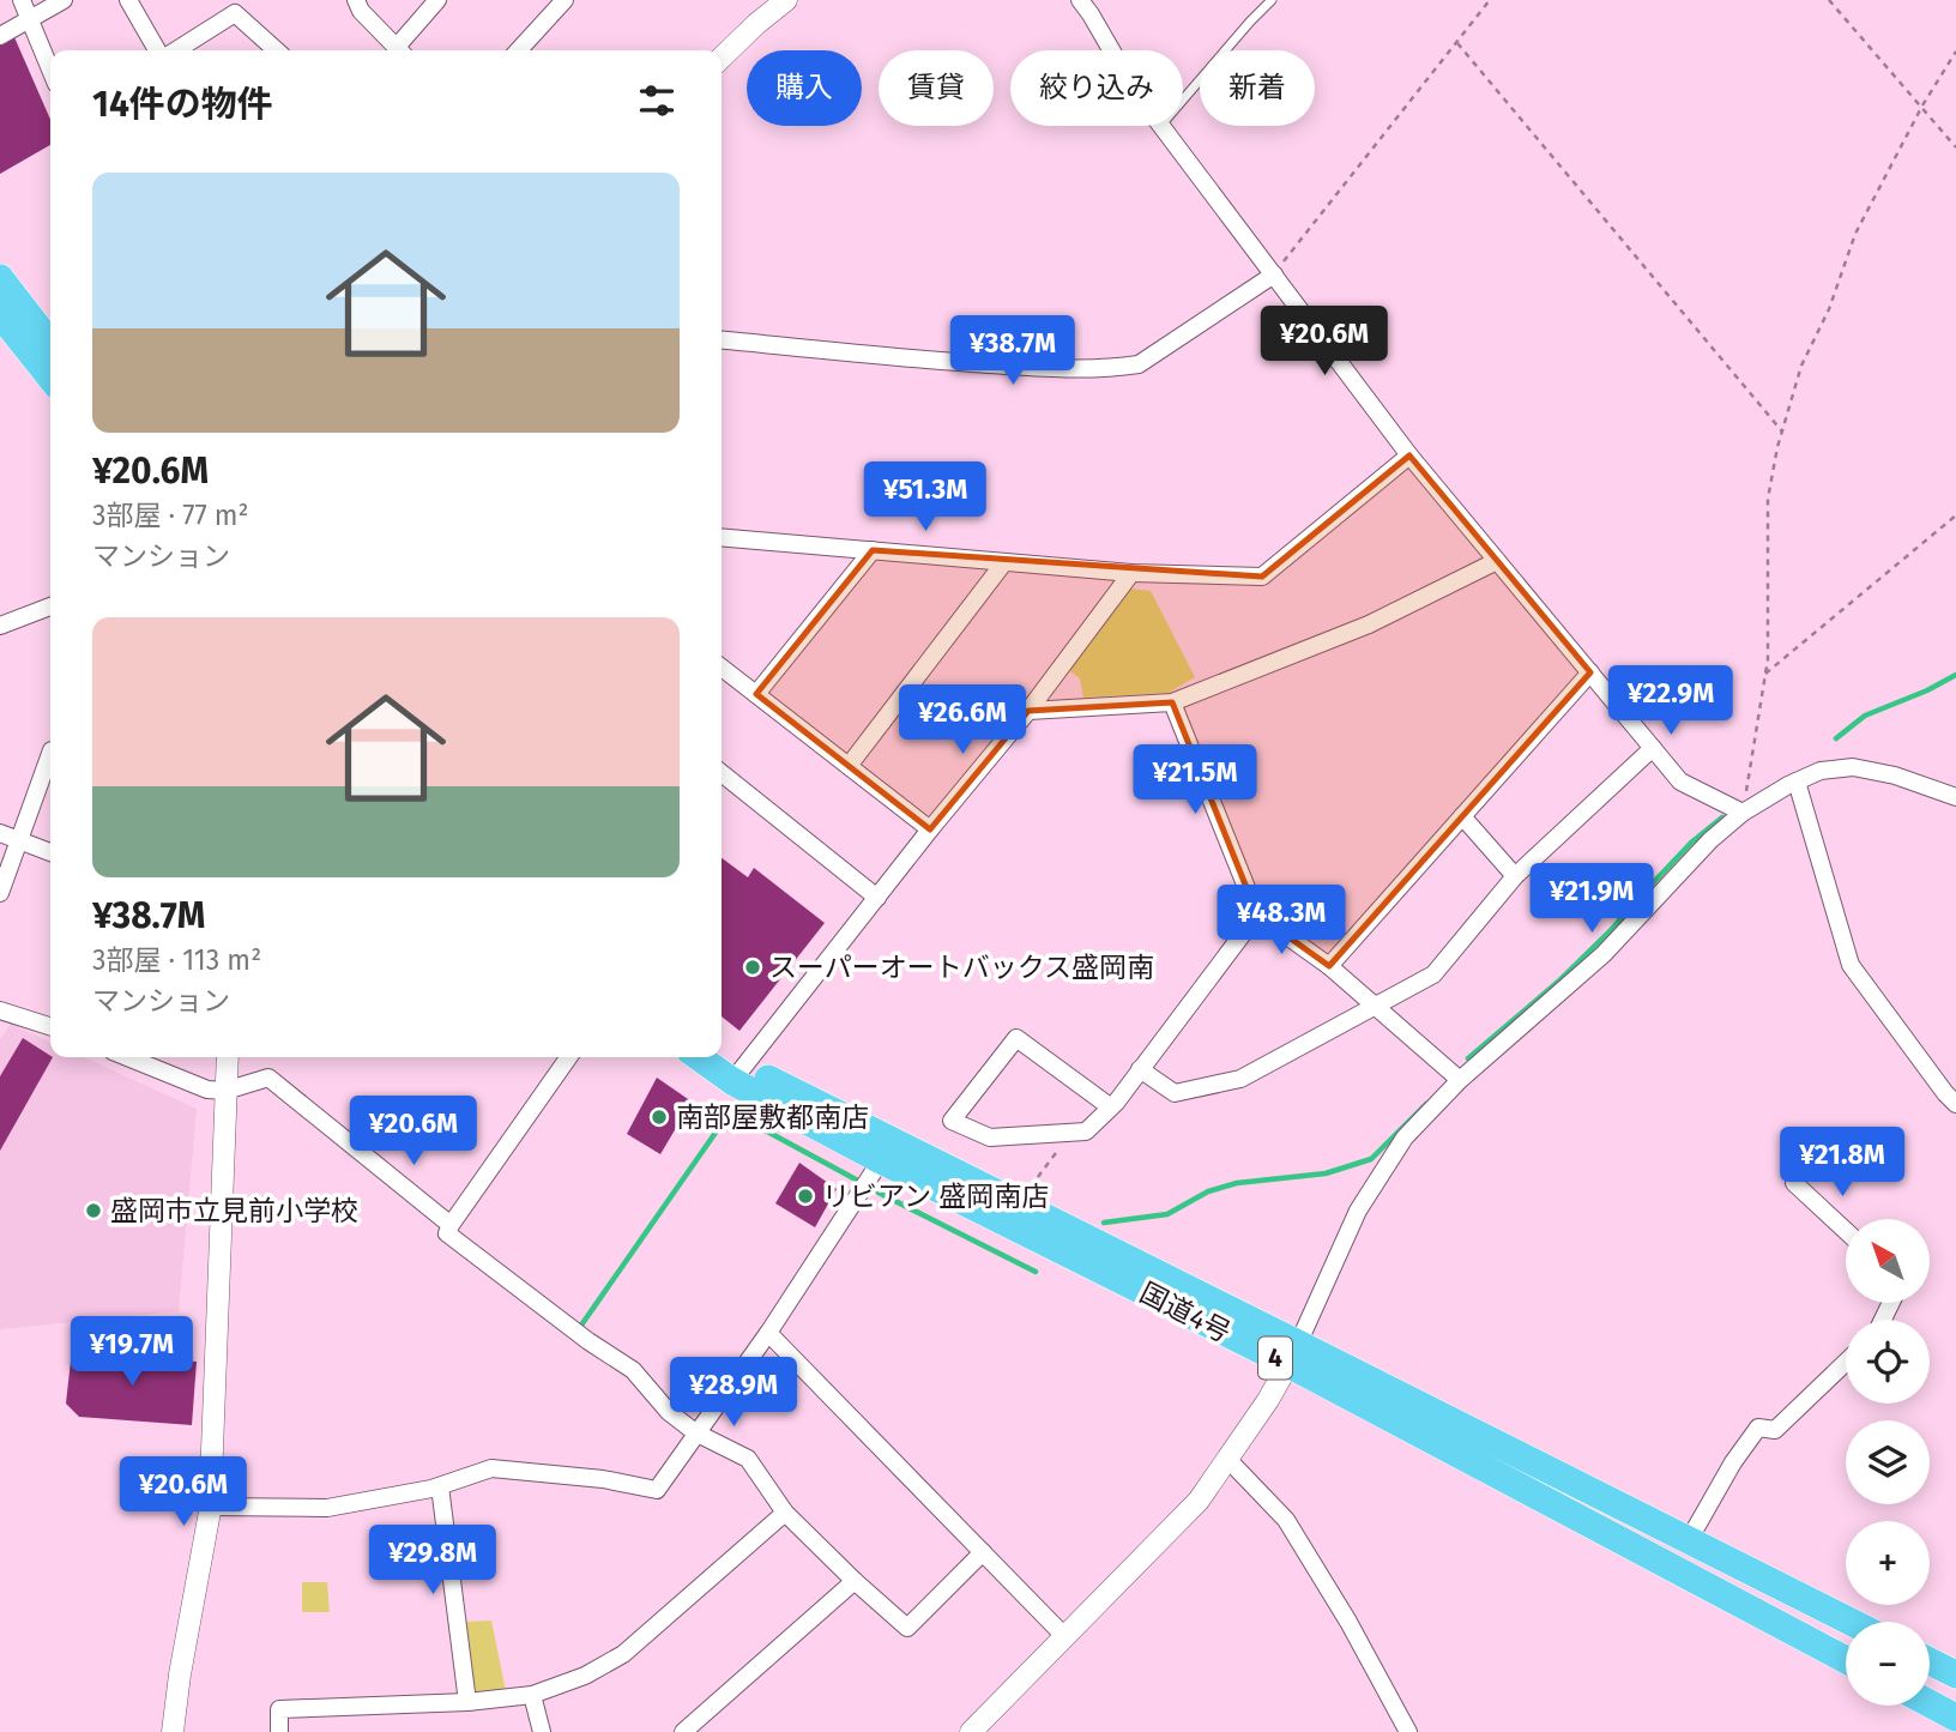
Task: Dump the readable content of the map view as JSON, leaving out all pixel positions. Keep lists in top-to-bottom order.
{
  "streets": {
    "highway": ["国道4号", "4"]
  },
  "places": [
    "スーパーオートバックス盛岡南",
    "南部屋敷都南店",
    "リビアン 盛岡南店",
    "盛岡市立見前小学校"
  ],
  "north": "top left",
  "page": {
    "chip": [
      "購入",
      "賃貸",
      "絞り込み",
      "新着"
    ],
    "heading": "14件の物件",
    "list": [
      {
        "name": "¥20.6M",
        "note": "3部屋 · 77 m² · マンション"
      },
      {
        "name": "¥38.7M",
        "note": "3部屋 · 113 m² · マンション"
      }
    ],
    "price": [
      "¥20.6M",
      "¥38.7M",
      "¥51.3M",
      "¥22.9M",
      "¥26.6M",
      "¥21.5M",
      "¥21.9M",
      "¥48.3M",
      "¥20.6M",
      "¥21.8M",
      "¥19.7M",
      "¥28.9M",
      "¥20.6M",
      "¥29.8M"
    ],
    "map_buttons": ["+", "−"]
  }
}
